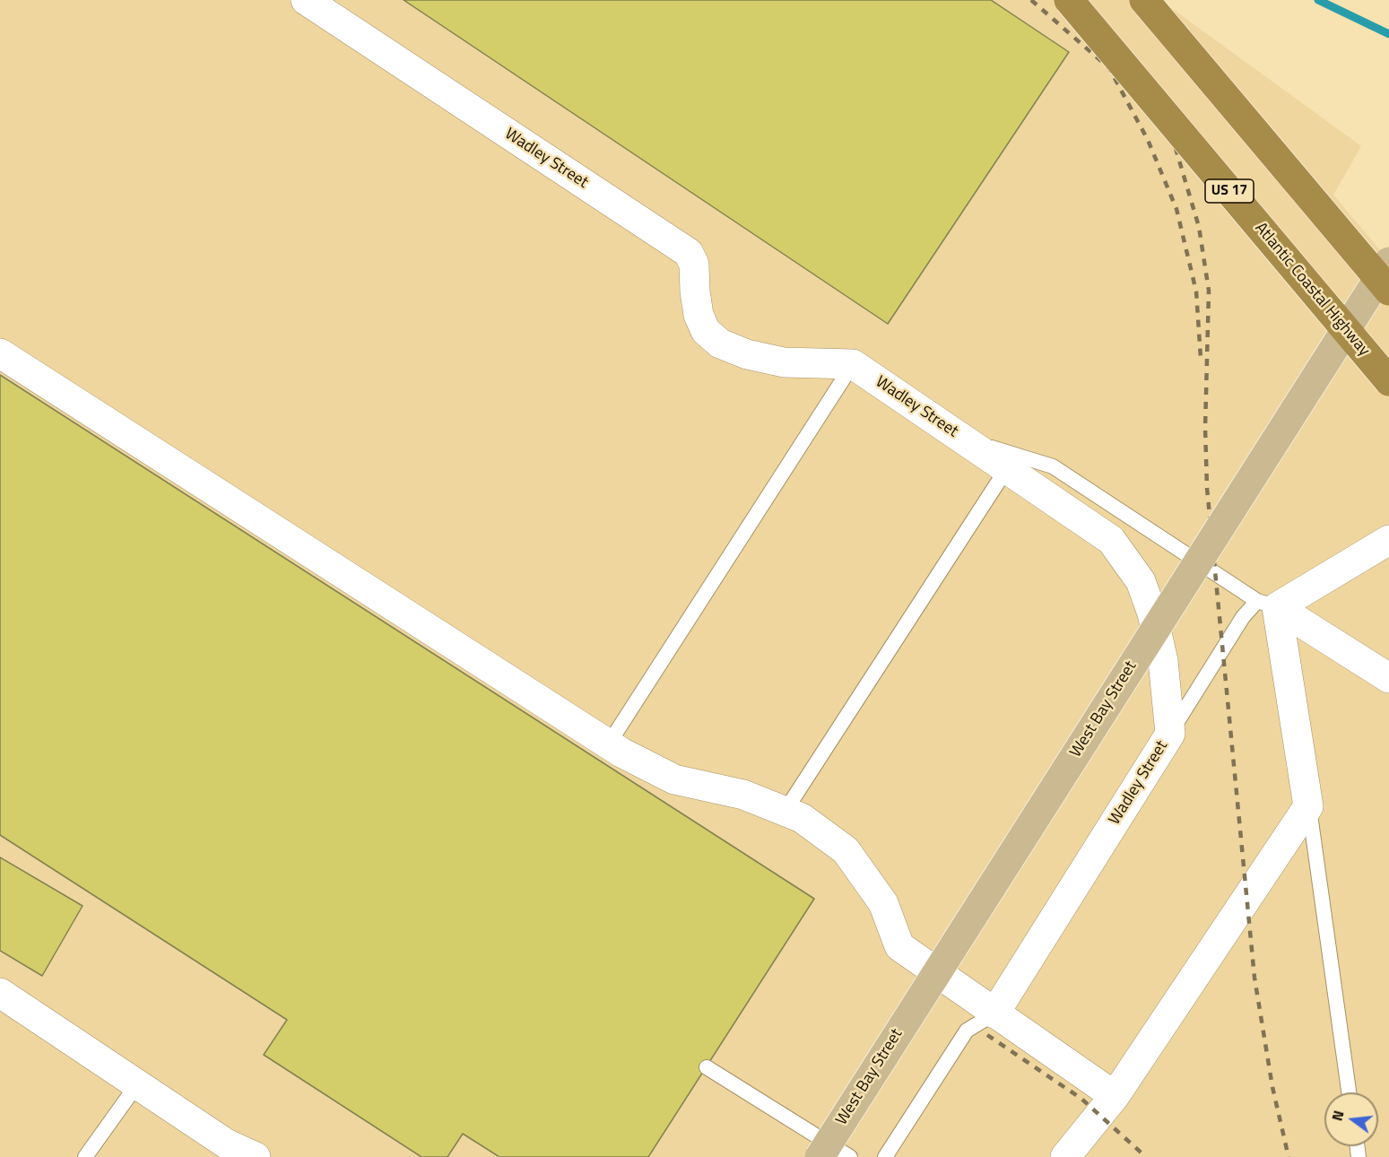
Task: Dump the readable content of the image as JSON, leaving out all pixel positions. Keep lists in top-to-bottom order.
{
  "streets": {
    "highway": ["US 17", "Atlantic Coastal Highway"],
    "main road": ["West Bay Street"],
    "street": ["Wadley Street"]
  },
  "north": "left"
}
